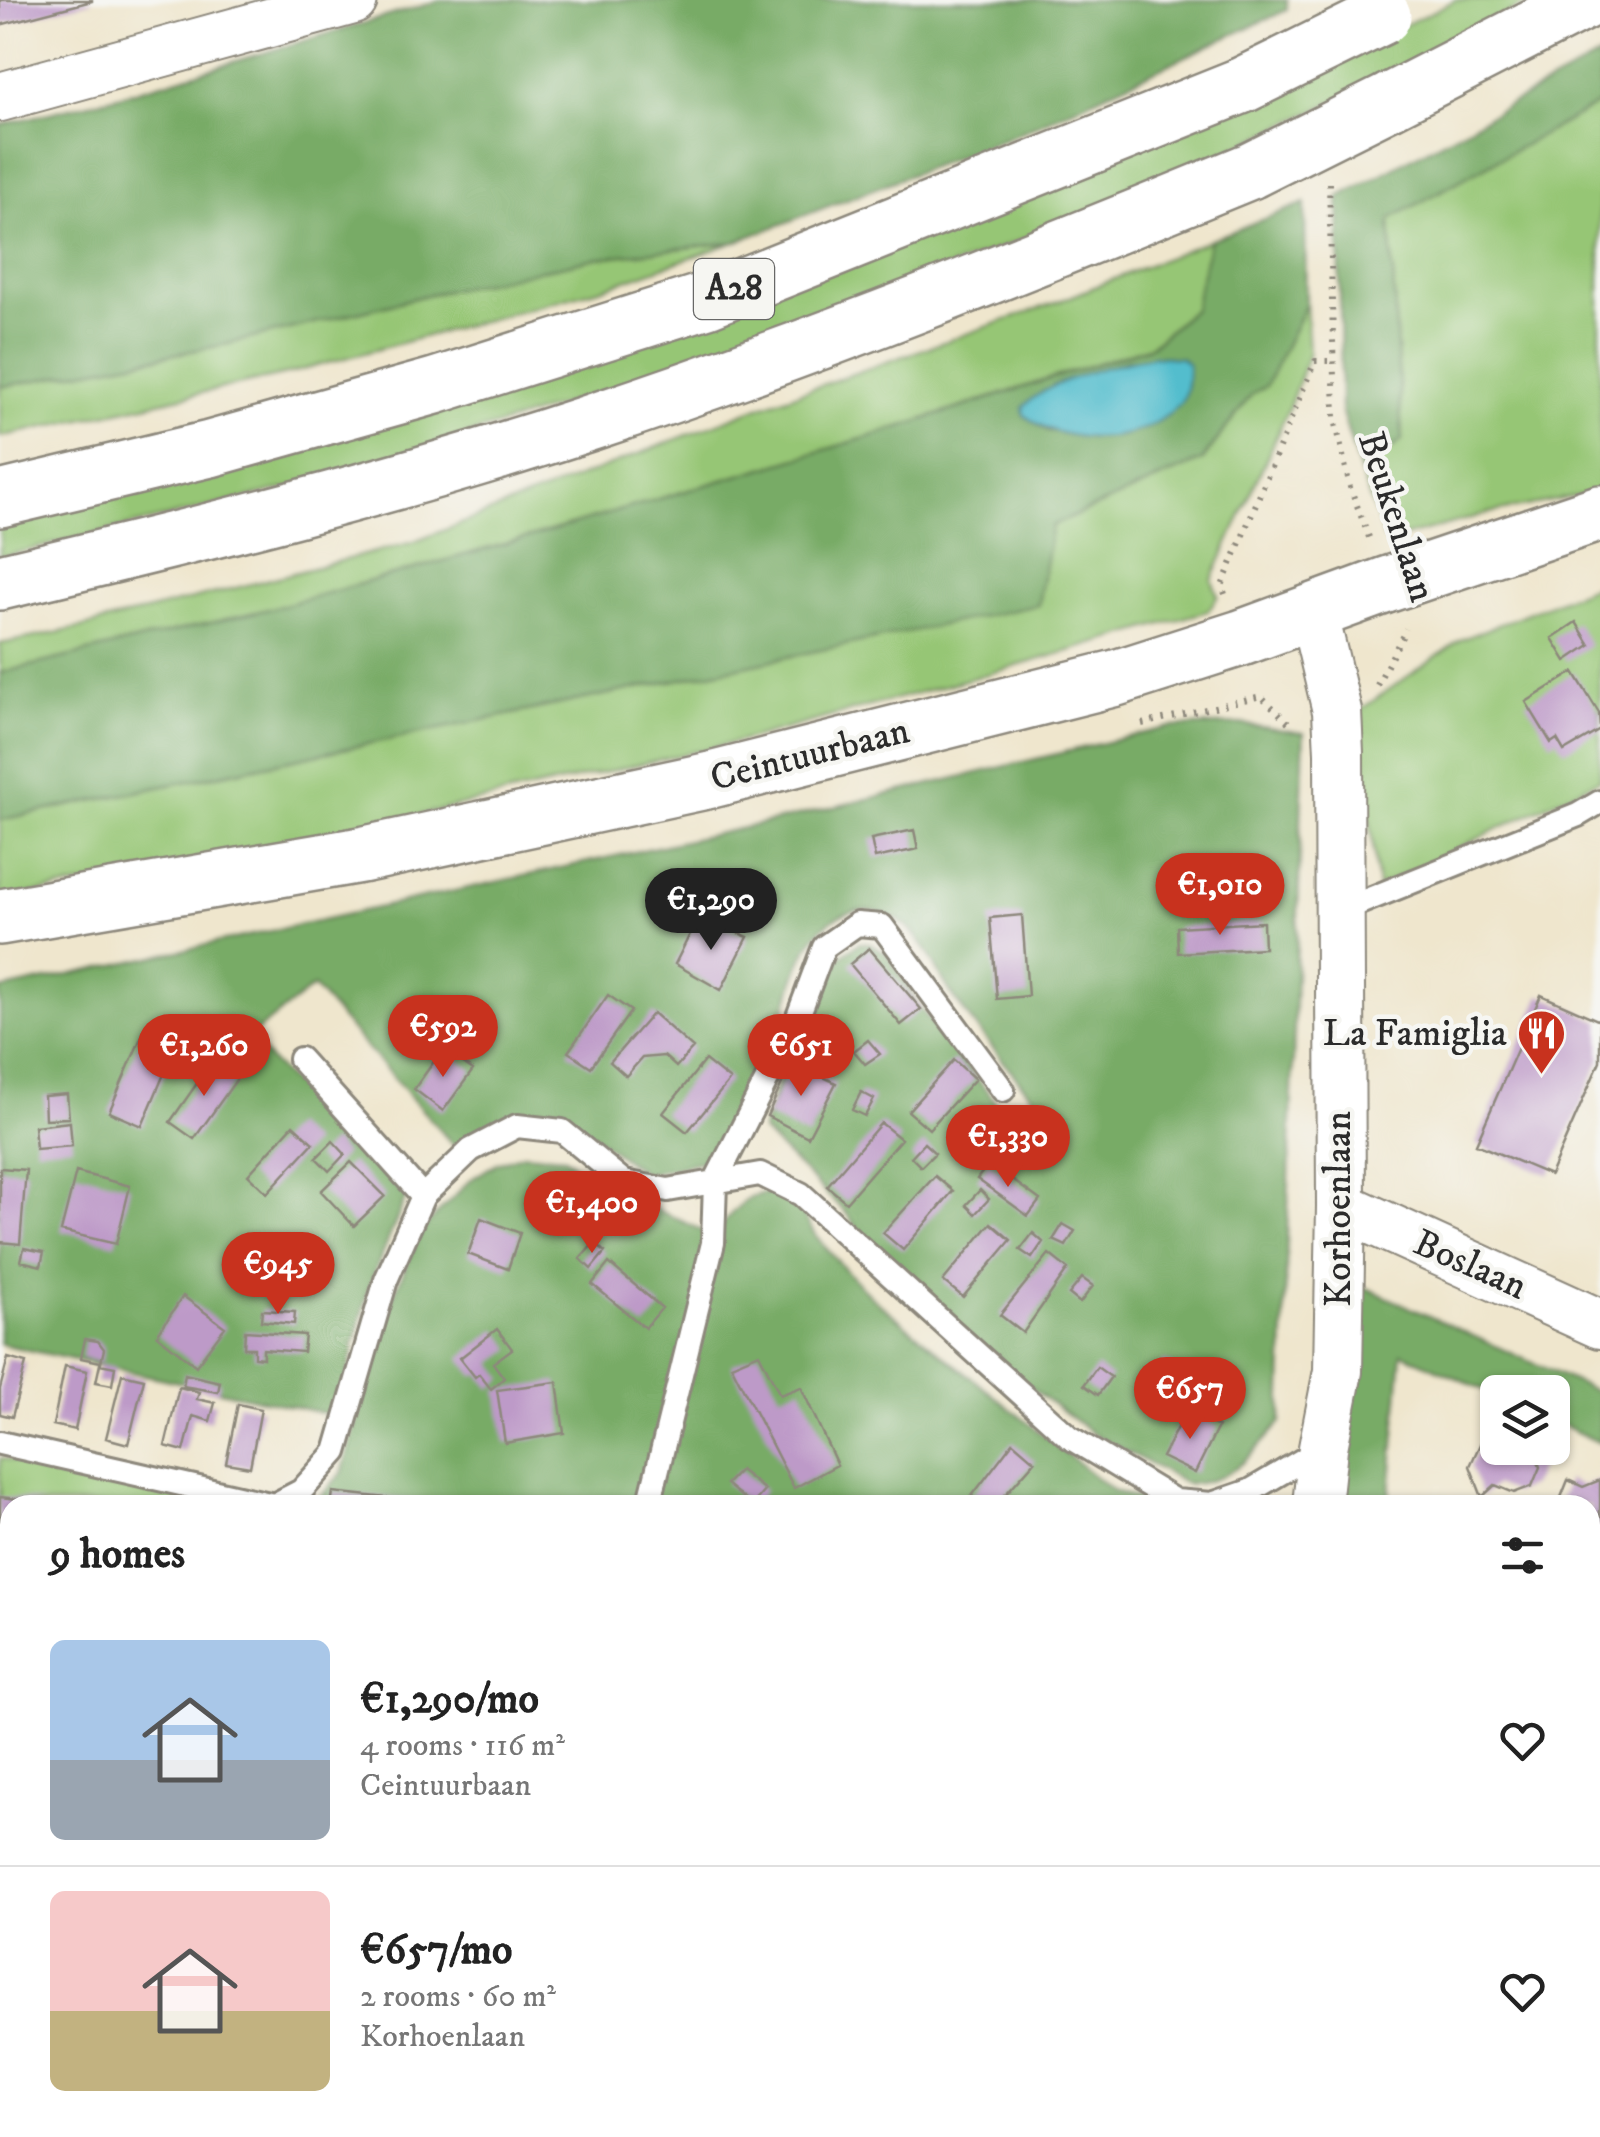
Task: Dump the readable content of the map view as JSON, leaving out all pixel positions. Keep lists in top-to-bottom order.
{
  "streets": {
    "main road": ["A28", "Ceintuurbaan"],
    "street": ["Korhoenlaan", "Boslaan"],
    "path": ["Beukenlaan"]
  },
  "crossings": [
    ["Beukenlaan", "Ceintuurbaan"],
    ["Ceintuurbaan", "Korhoenlaan"],
    ["Korhoenlaan", "Boslaan"]
  ],
  "places": {
    "restaurant": ["La Famiglia"]
  },
  "page": {
    "price": [
      "€1,010",
      "€1,290",
      "€592",
      "€1,260",
      "€651",
      "€1,330",
      "€1,400",
      "€945",
      "€657"
    ],
    "heading": "9 homes",
    "list": [
      {
        "name": "€1,290/mo",
        "note": "4 rooms · 116 m² · Ceintuurbaan"
      },
      {
        "name": "€657/mo",
        "note": "2 rooms · 60 m² · Korhoenlaan"
      }
    ]
  }
}
